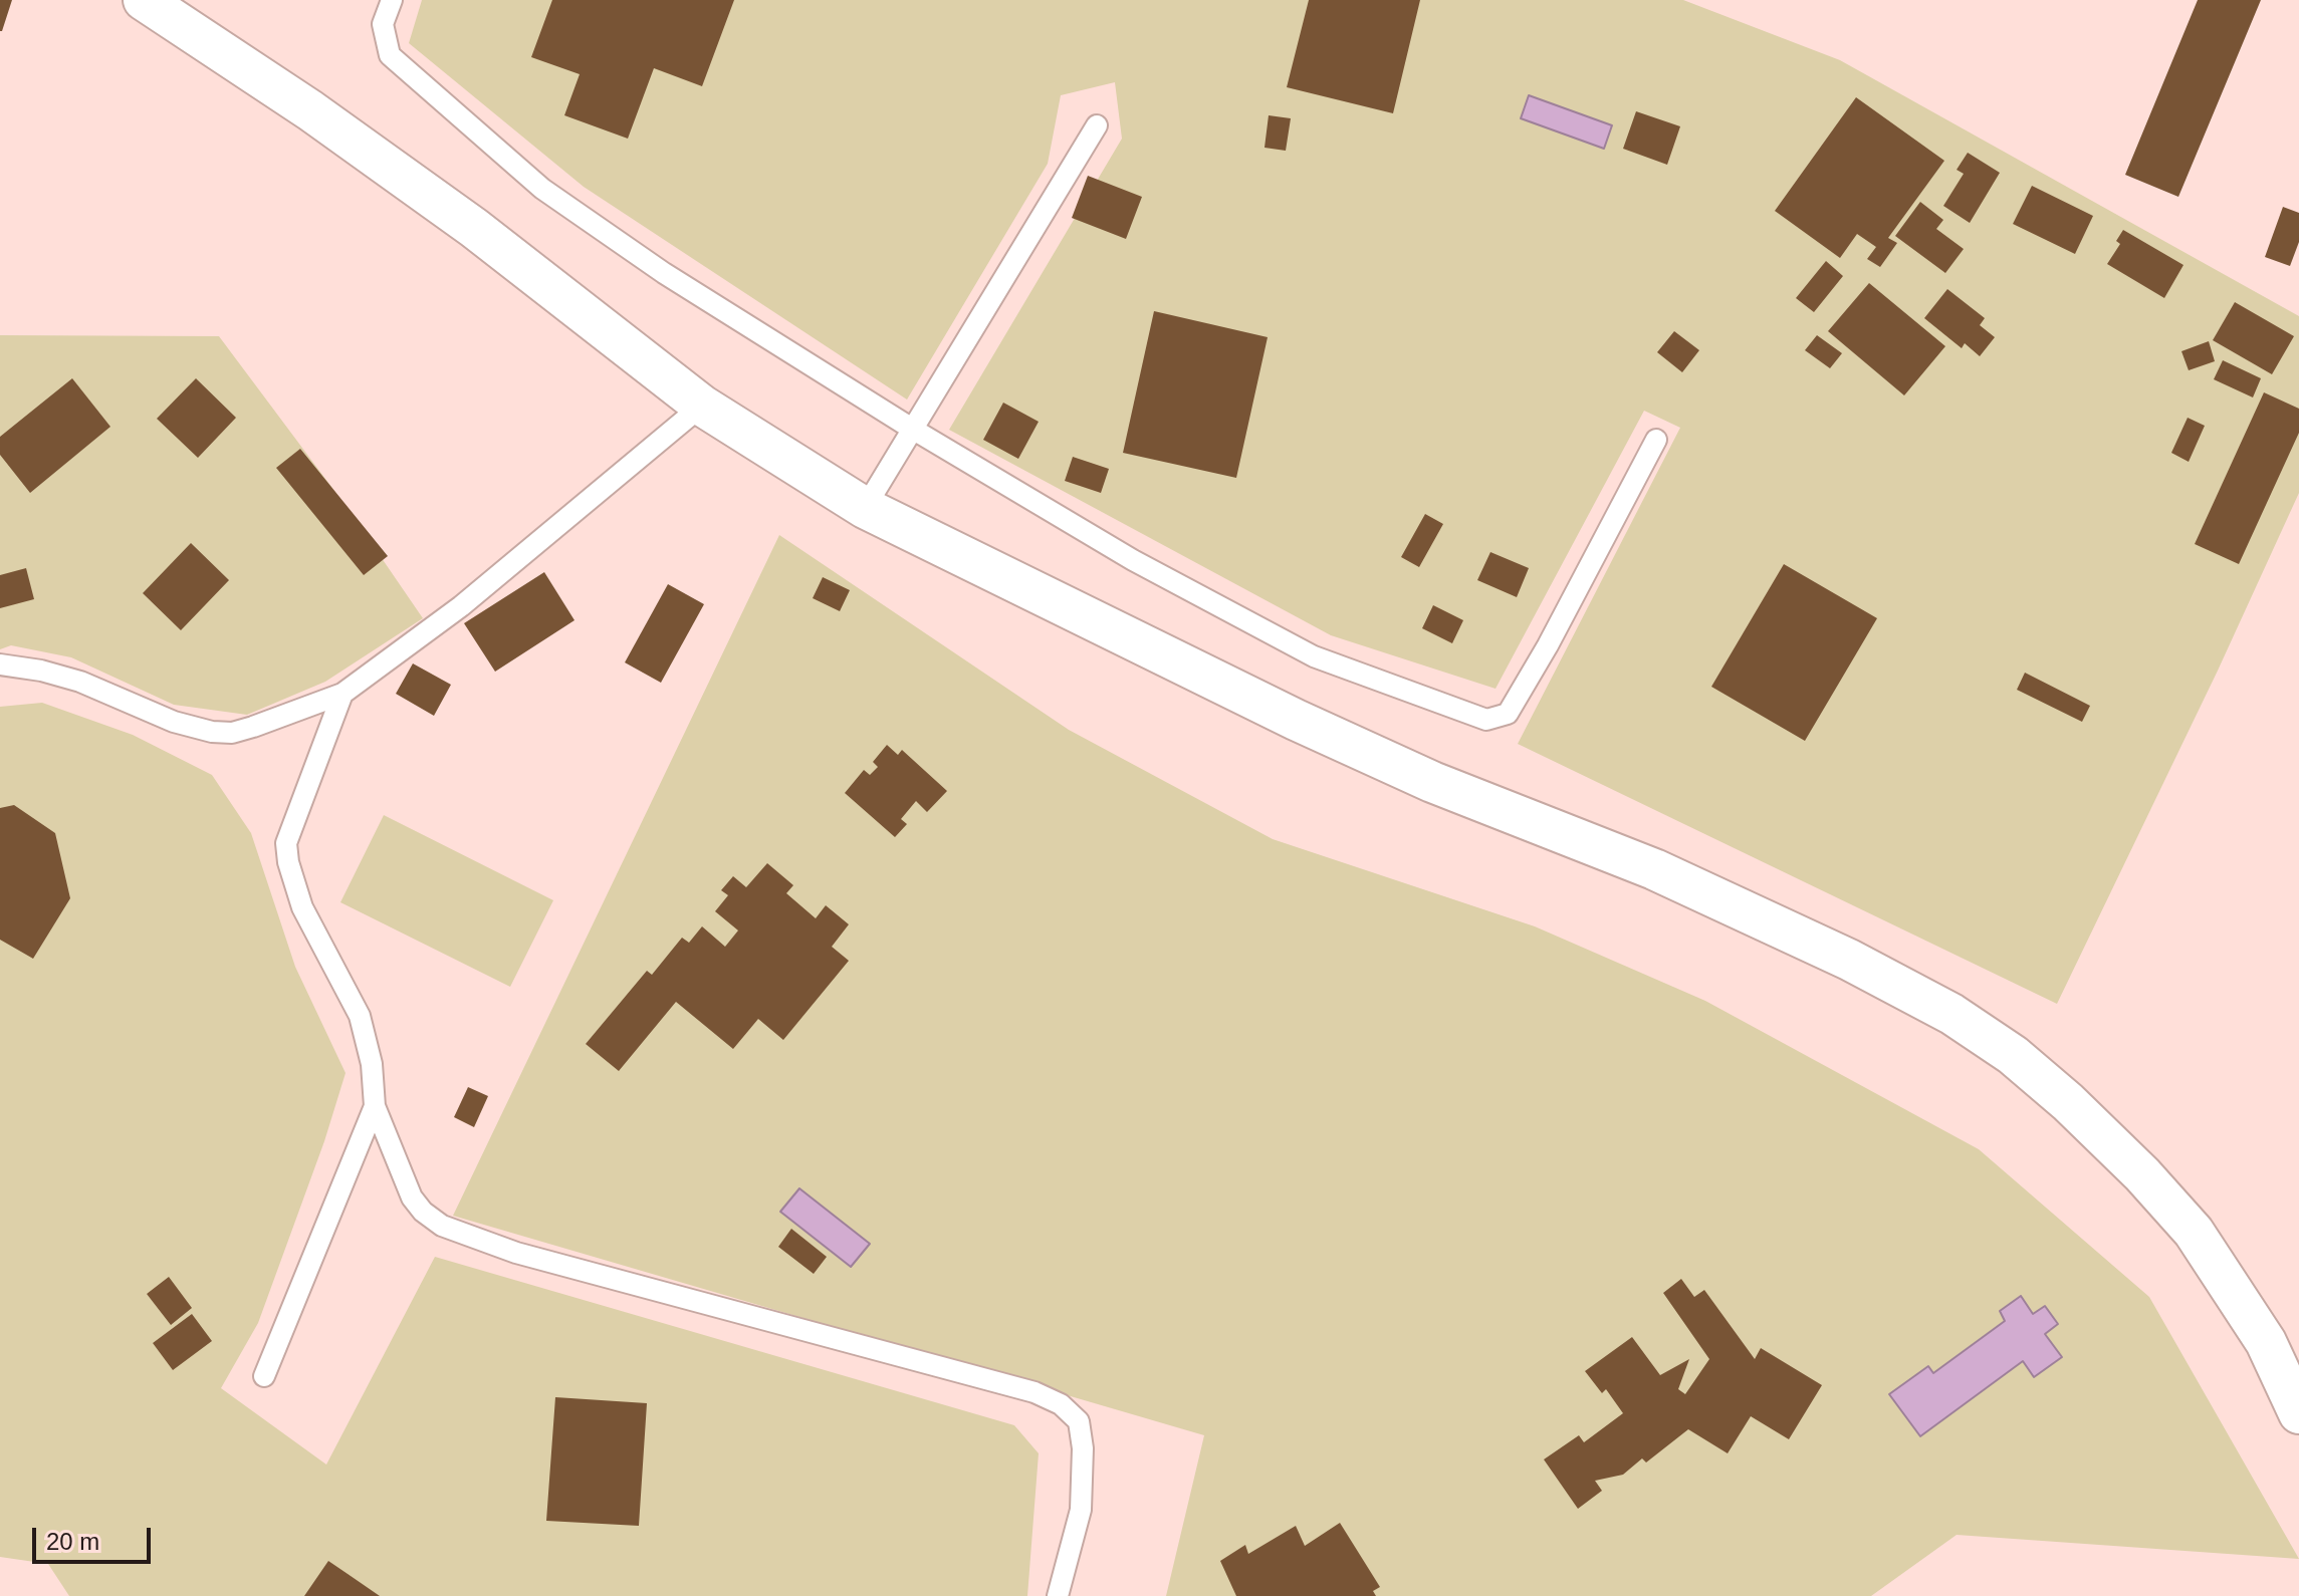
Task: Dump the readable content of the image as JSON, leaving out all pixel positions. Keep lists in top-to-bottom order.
{
  "scale_bar": "20 m"
}
